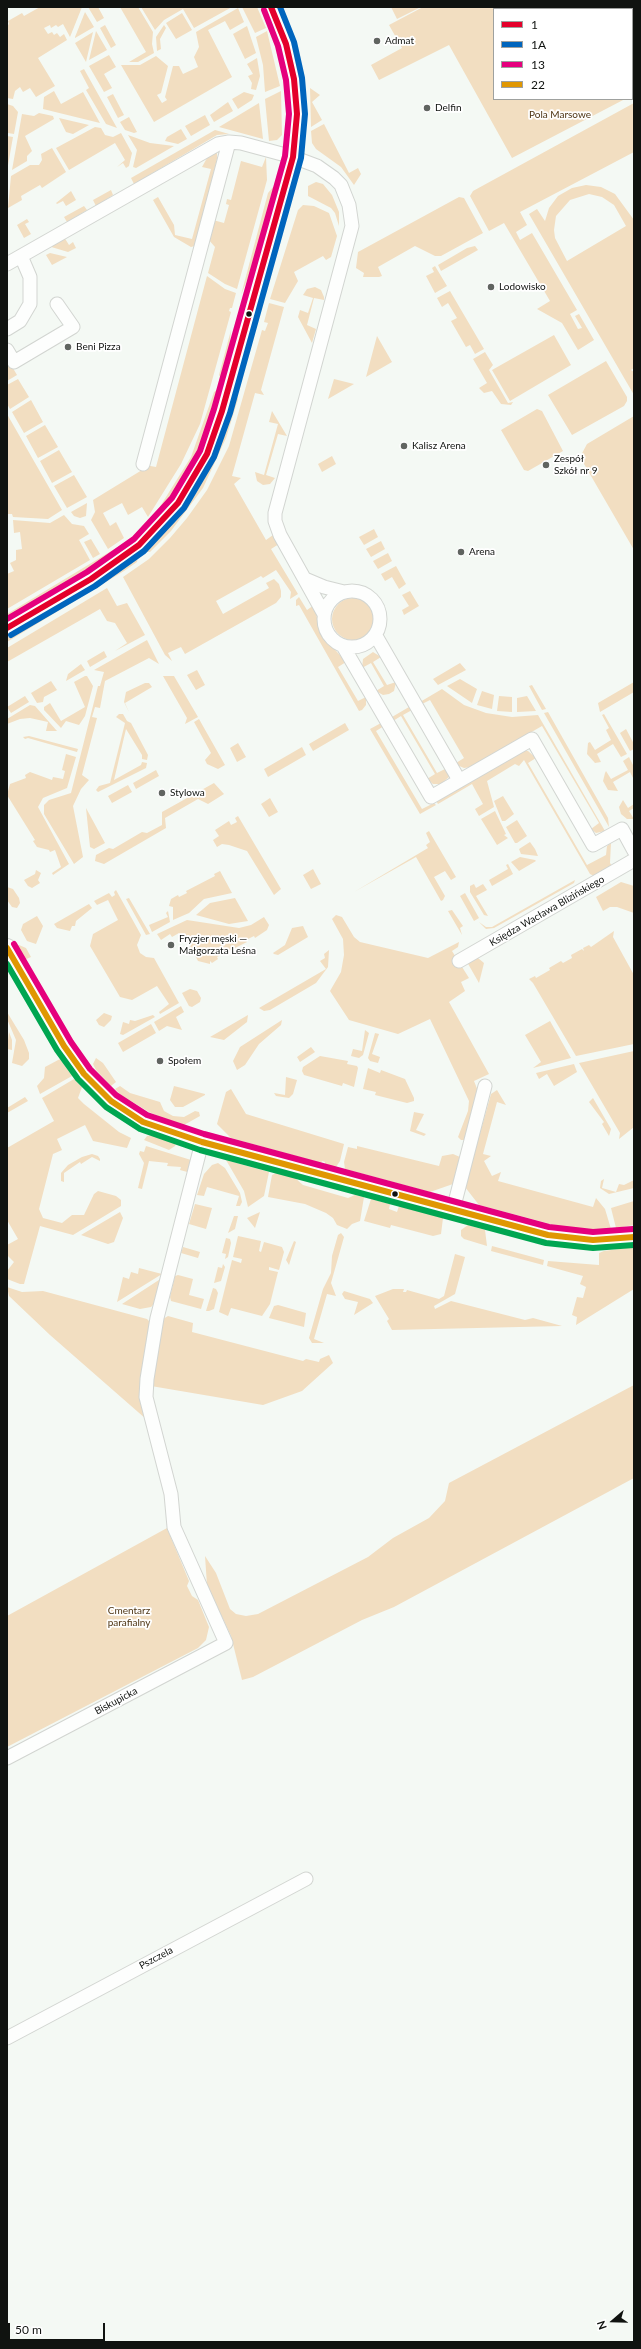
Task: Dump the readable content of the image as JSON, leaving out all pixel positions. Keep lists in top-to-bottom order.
{
  "streets": {
    "street": ["Księdza Wacława Blizińskiego", "Biskupicka", "Pszczela"]
  },
  "parks": ["Pola Marsowe", "Cmentarz parafialny"],
  "places": [
    "Admat",
    "Delfin",
    "Lodowisko",
    "Beni Pizza",
    "Kalisz Arena",
    "Zespół Szkół nr 9",
    "Arena",
    "Stylowa",
    "Fryzjer męski — Małgorzata Leśna",
    "Społem"
  ],
  "lines": [
    "transit line 1",
    "transit line 1A",
    "transit line 13",
    "transit line 22"
  ],
  "legend": [
    "1",
    "1A",
    "13",
    "22"
  ],
  "scale_bar": "50 m",
  "north": "left"
}
